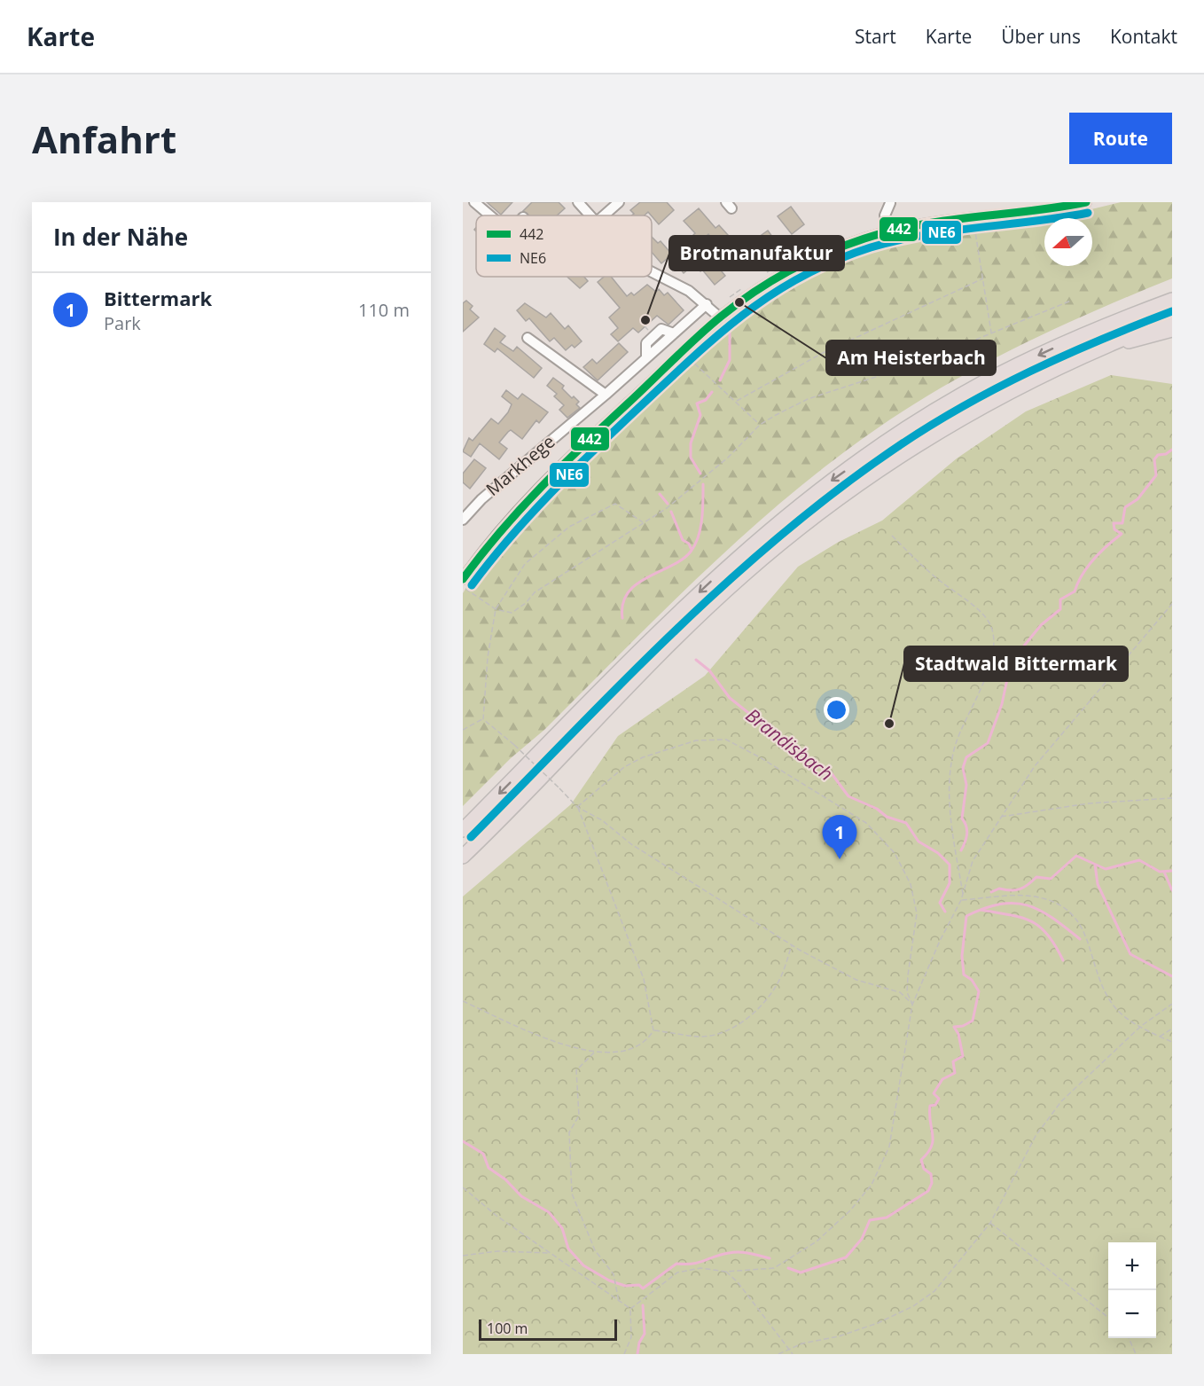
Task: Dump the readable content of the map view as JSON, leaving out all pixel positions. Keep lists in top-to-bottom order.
{
  "streets": {
    "street": ["Markhege"]
  },
  "water": ["Brandisbach"],
  "places": ["Am Heisterbach", "Brotmanufaktur", "Stadtwald Bittermark"],
  "lines": ["transit line 442", "transit line NE6"],
  "legend": ["442", "NE6"],
  "scale_bar": "100 m",
  "north": "left",
  "page": {
    "header": "Karte",
    "nav": [
      "Start",
      "Karte",
      "Über uns",
      "Kontakt"
    ],
    "buttons": "Route",
    "title": "Anfahrt",
    "heading": "In der Nähe",
    "list": [
      {
        "mark": "1",
        "name": "Bittermark",
        "note": "Park",
        "value": "110 m"
      }
    ],
    "pins": "1",
    "map_buttons": ["+", "−"],
    "scale": "100 m"
  }
}
